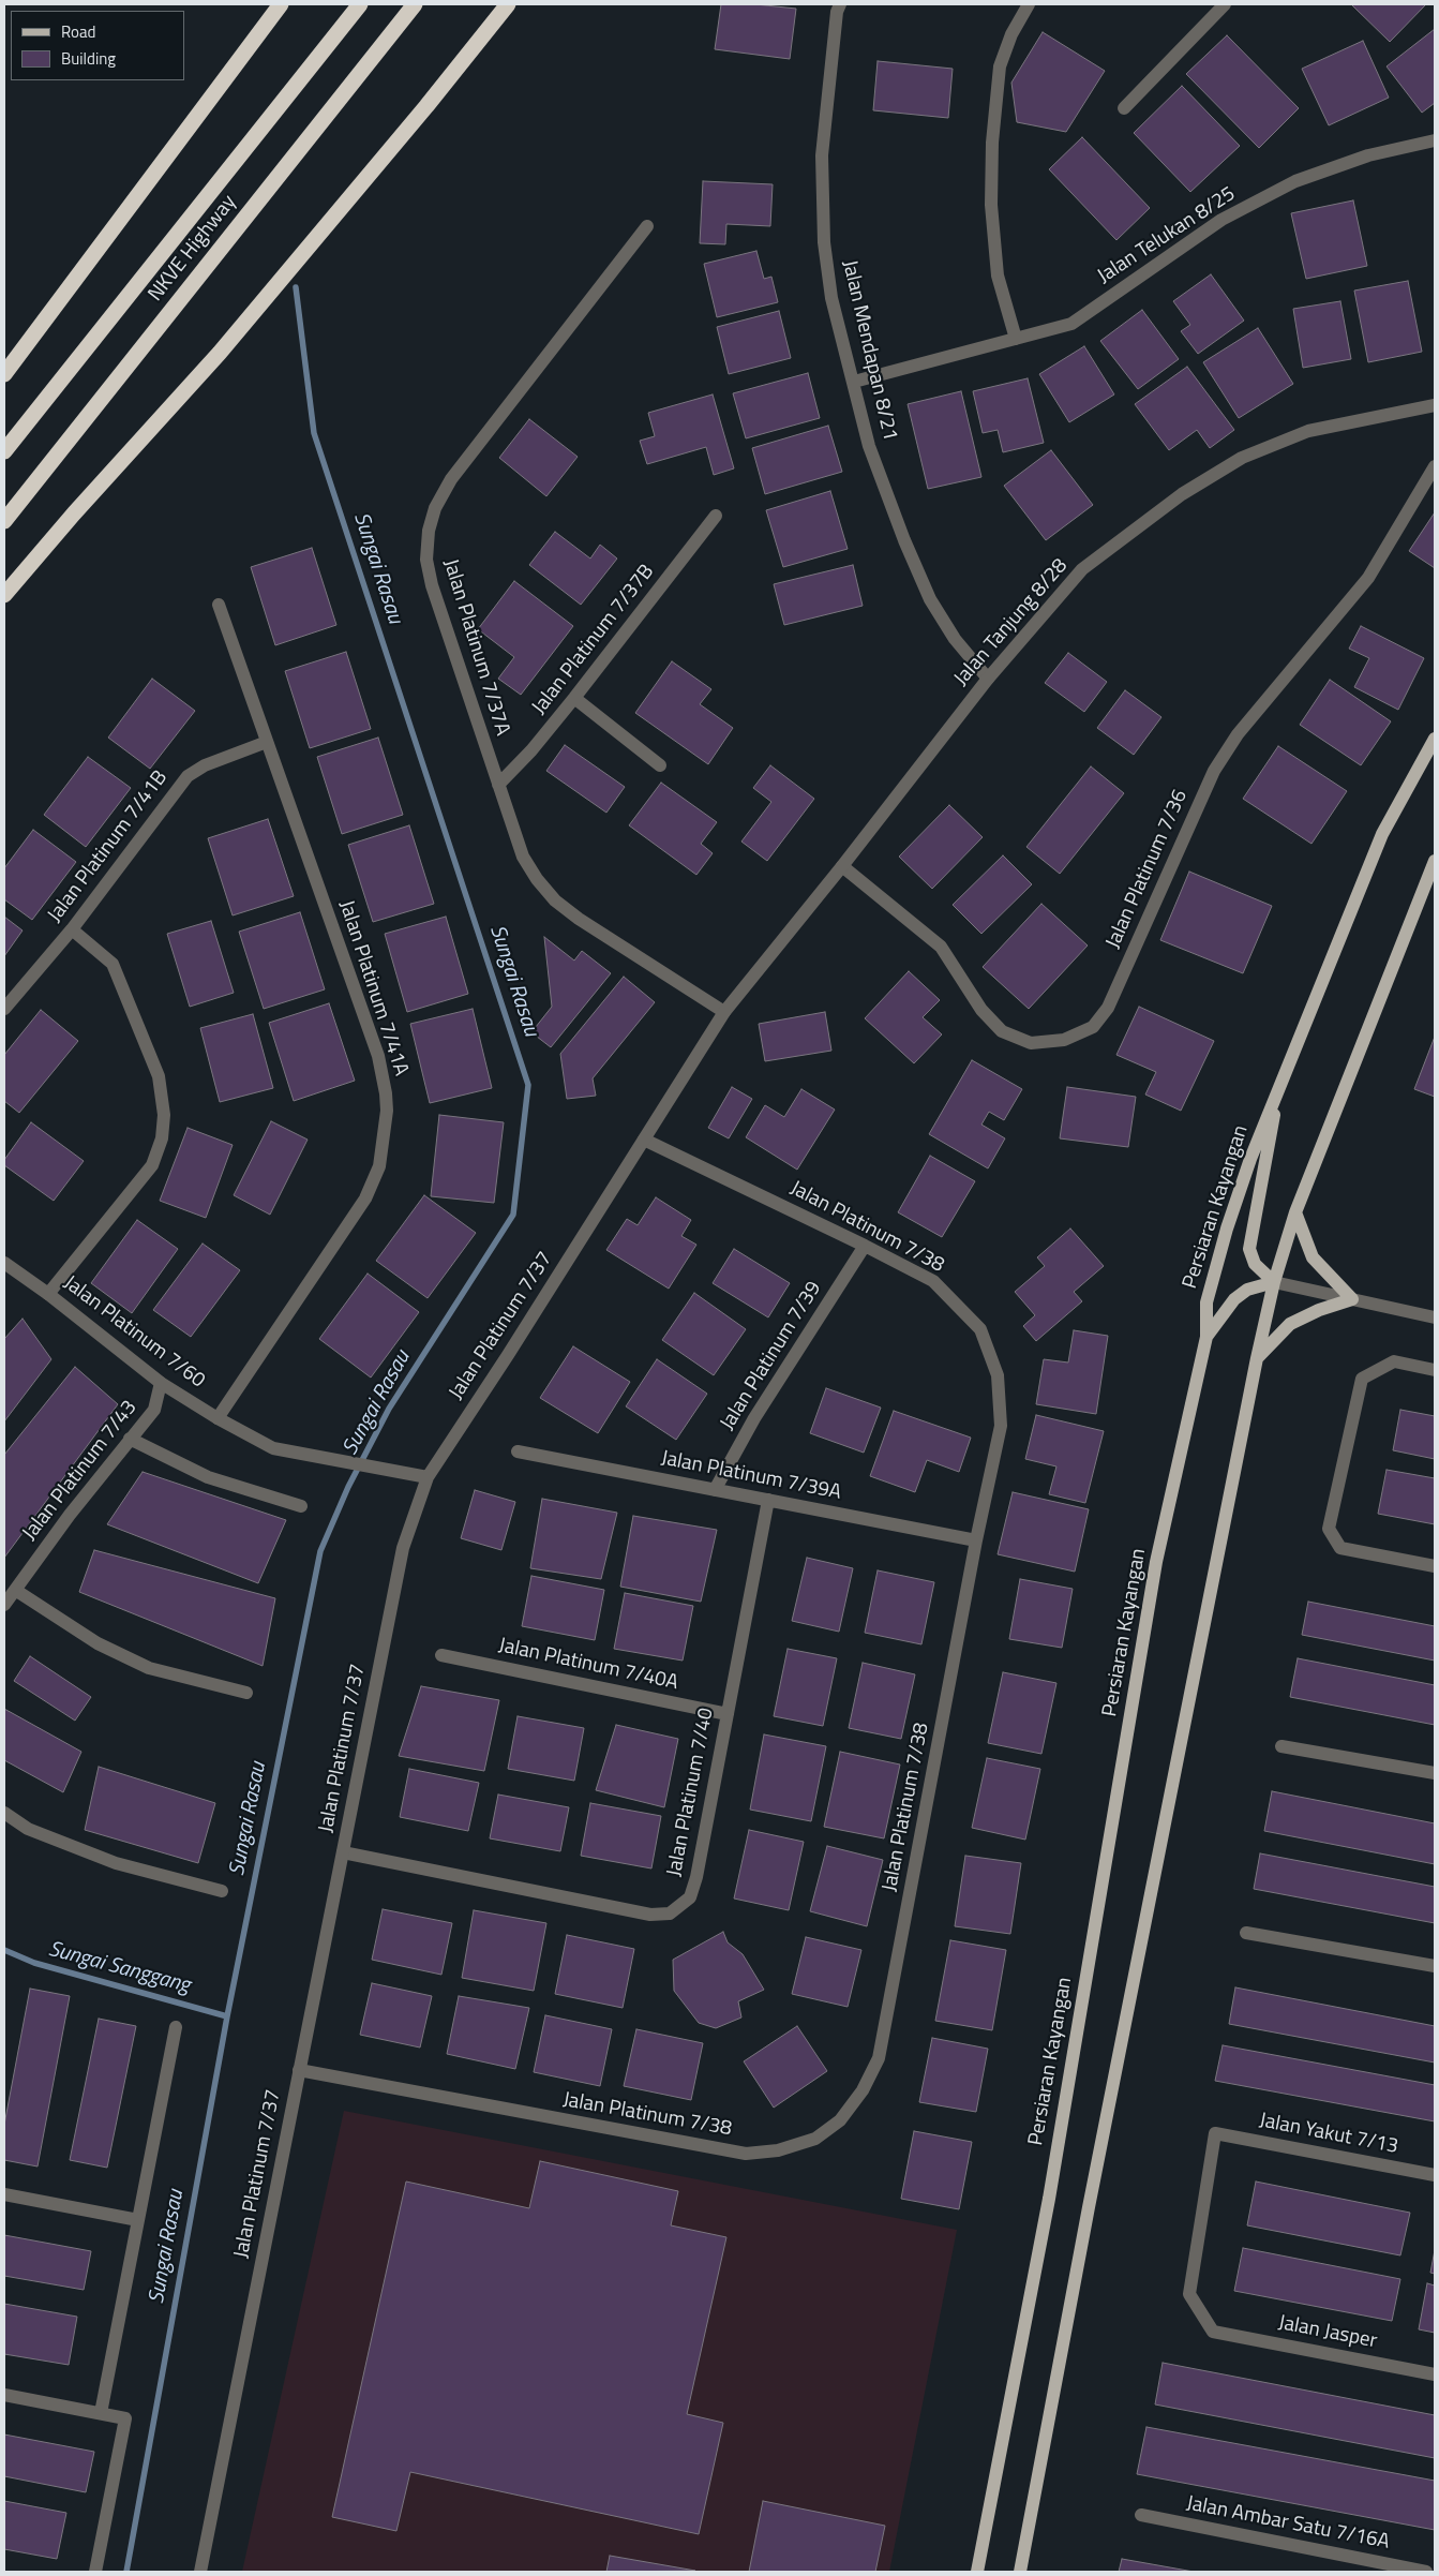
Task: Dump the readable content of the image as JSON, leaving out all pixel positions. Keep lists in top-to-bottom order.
{
  "streets": {
    "highway": ["NKVE Highway"],
    "main road": ["Persiaran Kayangan"],
    "street": [
      "Jalan Telukan 8/25",
      "Jalan Mendapan 8/21",
      "Jalan Tanjung 8/28",
      "Jalan Platinum 7/37B",
      "Jalan Platinum 7/37A",
      "Jalan Platinum 7/41B",
      "Jalan Platinum 7/36",
      "Jalan Platinum 7/41A",
      "Jalan Platinum 7/38",
      "Jalan Platinum 7/37",
      "Jalan Platinum 7/60",
      "Jalan Platinum 7/39",
      "Jalan Platinum 7/43",
      "Jalan Platinum 7/39A",
      "Jalan Platinum 7/40A",
      "Jalan Platinum 7/40",
      "Jalan Yakut 7/13",
      "Jalan Jasper",
      "Jalan Ambar Satu 7/16A"
    ]
  },
  "crossings": [
    ["Jalan Telukan 8/25", "Jalan Mendapan 8/21"],
    ["Jalan Mendapan 8/21", "Jalan Tanjung 8/28"],
    ["Jalan Tanjung 8/28", "Jalan Platinum 7/37A"],
    ["Jalan Tanjung 8/28", "Jalan Platinum 7/36"],
    ["Jalan Tanjung 8/28", "Jalan Platinum 7/37"],
    ["Jalan Platinum 7/37B", "Jalan Platinum 7/37A"],
    ["Jalan Platinum 7/37A", "Jalan Platinum 7/37"],
    ["Jalan Platinum 7/41B", "Jalan Platinum 7/41A"],
    ["Jalan Platinum 7/41A", "Jalan Platinum 7/60"],
    ["Jalan Platinum 7/38", "Jalan Platinum 7/37"],
    ["Jalan Platinum 7/38", "Jalan Platinum 7/39"],
    ["Jalan Platinum 7/38", "Jalan Platinum 7/39A"],
    ["Jalan Platinum 7/37", "Jalan Platinum 7/60"],
    ["Jalan Platinum 7/37", "Jalan Platinum 7/40"],
    ["Jalan Platinum 7/60", "Jalan Platinum 7/43"],
    ["Jalan Platinum 7/39", "Jalan Platinum 7/39A"],
    ["Jalan Platinum 7/39A", "Jalan Platinum 7/40"],
    ["Jalan Platinum 7/40A", "Jalan Platinum 7/40"],
    ["Jalan Yakut 7/13", "Jalan Jasper"]
  ],
  "water": ["Sungai Rasau", "Sungai Sanggang"],
  "legend": ["Road", "Building"]
}
